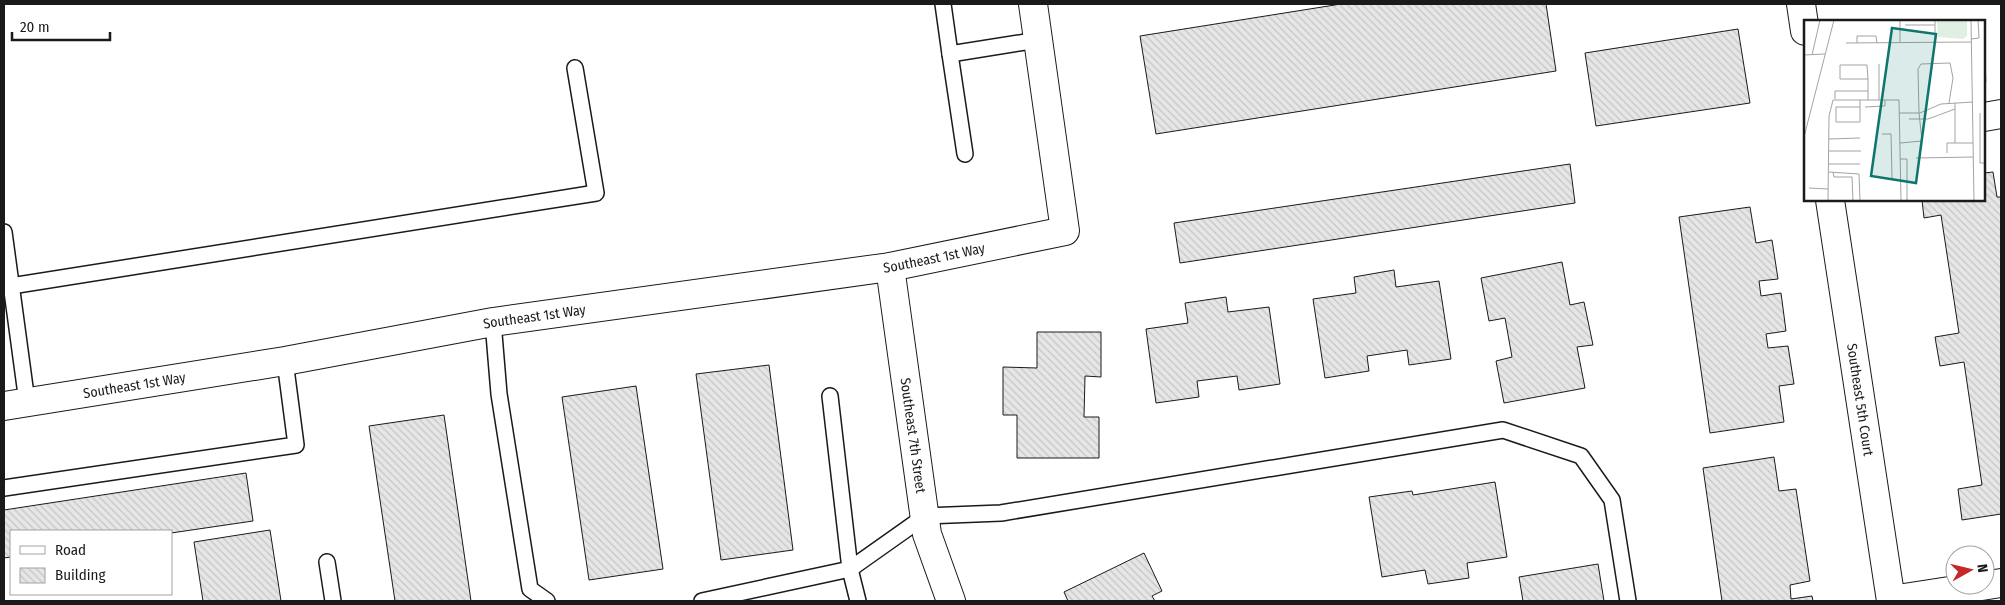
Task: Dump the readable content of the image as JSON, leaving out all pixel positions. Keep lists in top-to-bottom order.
{
  "streets": {
    "street": ["Southeast 1st Way", "Southeast 5th Court", "Southeast 7th Street"]
  },
  "crossings": [
    ["Southeast 1st Way", "Southeast 7th Street"]
  ],
  "legend": ["Road", "Building"],
  "scale_bar": "20 m",
  "north": "right"
}
